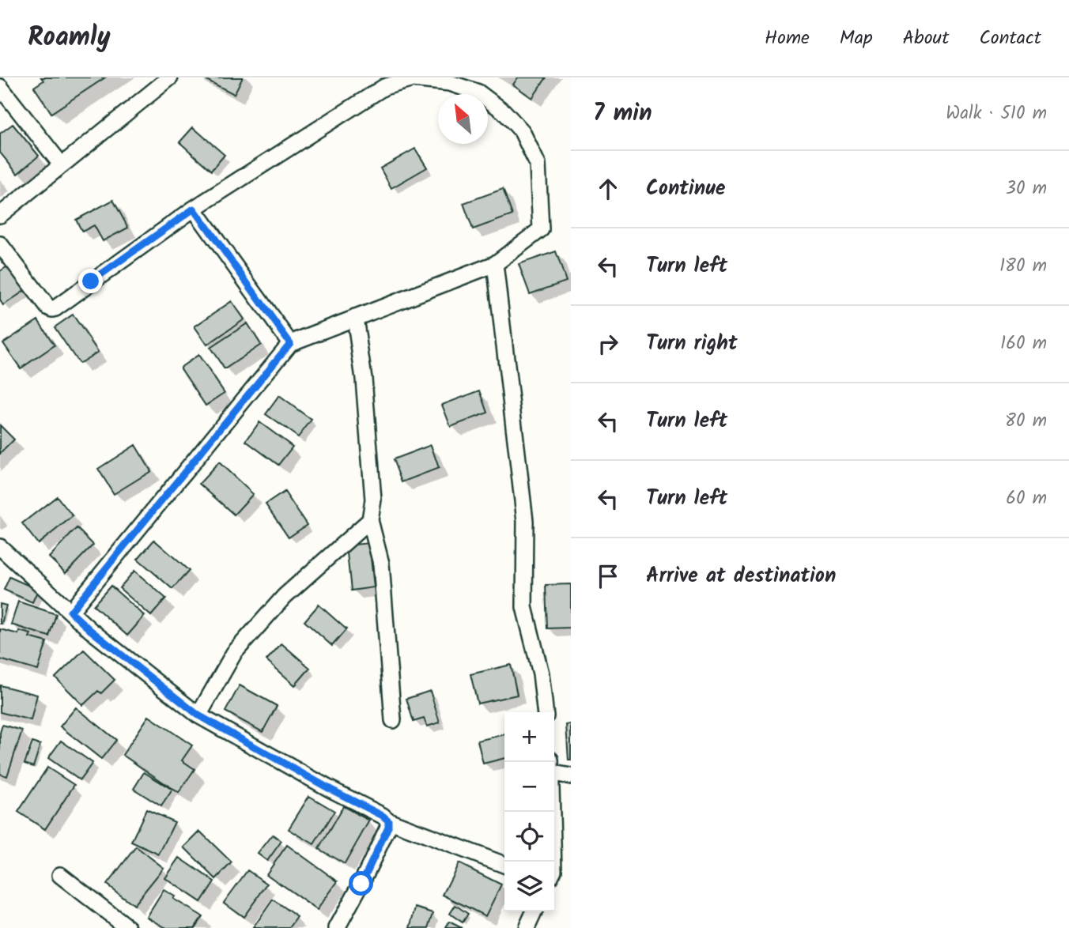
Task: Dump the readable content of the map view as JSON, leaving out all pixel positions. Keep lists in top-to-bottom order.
{
  "north": "top left",
  "page": {
    "header": "Roamly",
    "nav": [
      "Home",
      "Map",
      "About",
      "Contact"
    ],
    "heading": ["7 min", "Walk · 510 m"],
    "list": [
      ["Continue", "30 m"],
      ["Turn left", "180 m"],
      ["Turn right", "160 m"],
      ["Turn left", "80 m"],
      ["Turn left", "60 m"],
      "Arrive at destination"
    ],
    "map_buttons": ["+", "−"]
  }
}
